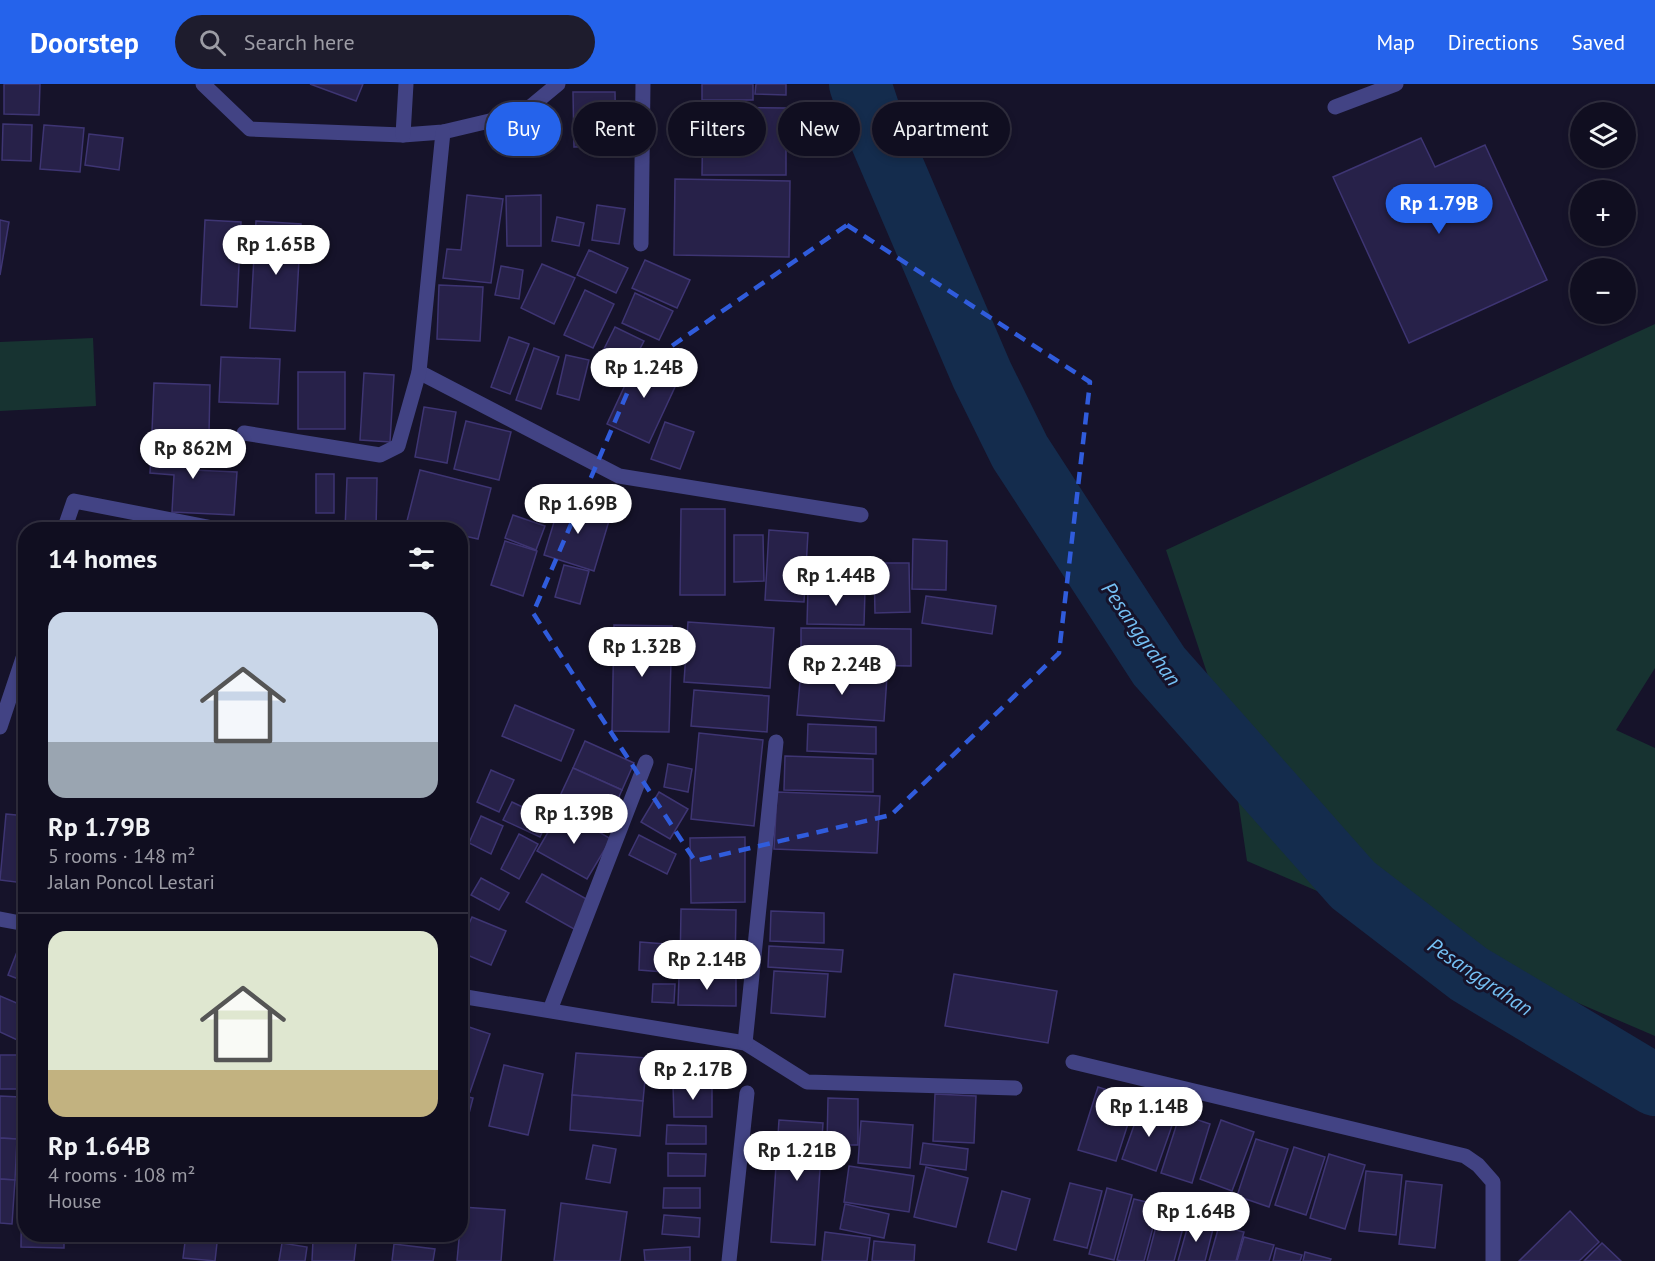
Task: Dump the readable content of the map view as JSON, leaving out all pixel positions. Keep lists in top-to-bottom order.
{
  "water": ["Pesanggrahan"],
  "page": {
    "header": "Doorstep",
    "search": "Search here",
    "nav": ["Map", "Directions", "Saved"],
    "map_buttons": ["+", "−"],
    "chip": [
      "Buy",
      "Rent",
      "Filters",
      "New",
      "Apartment"
    ],
    "price": [
      "Rp 1.79B",
      "Rp 1.65B",
      "Rp 1.24B",
      "Rp 862M",
      "Rp 1.69B",
      "Rp 1.44B",
      "Rp 1.32B",
      "Rp 2.24B",
      "Rp 1.39B",
      "Rp 2.14B",
      "Rp 2.17B",
      "Rp 1.14B",
      "Rp 1.21B",
      "Rp 1.64B"
    ],
    "heading": "14 homes",
    "list": [
      {
        "name": "Rp 1.79B",
        "note": "5 rooms · 148 m² · Jalan Poncol Lestari"
      },
      {
        "name": "Rp 1.64B",
        "note": "4 rooms · 108 m² · House"
      }
    ]
  }
}
